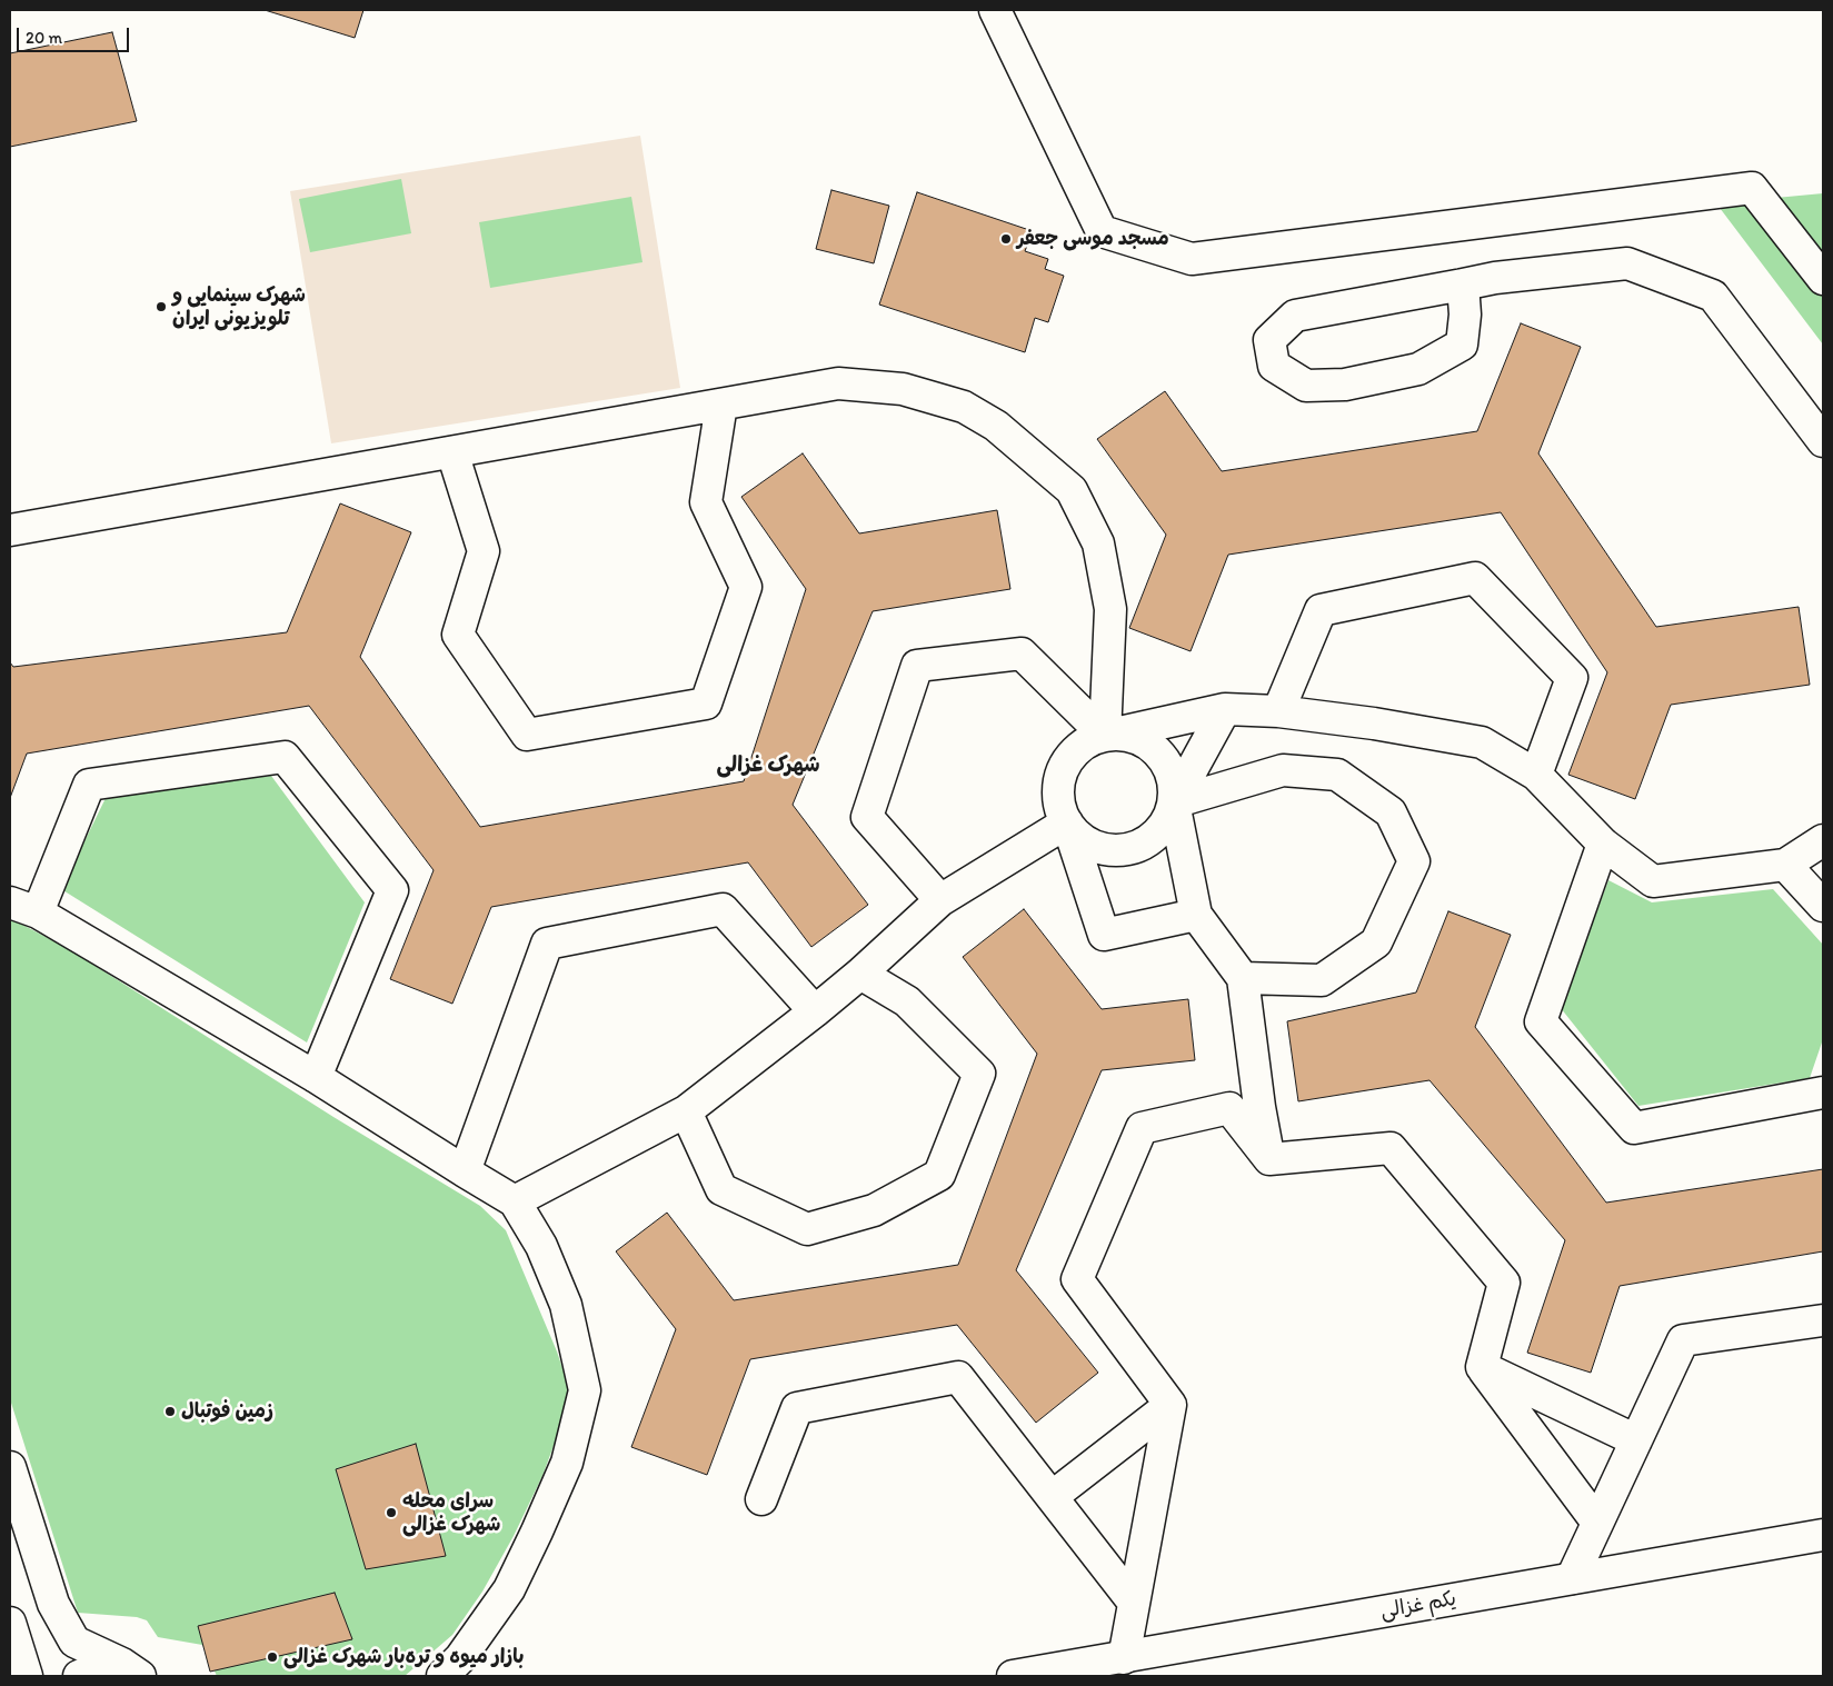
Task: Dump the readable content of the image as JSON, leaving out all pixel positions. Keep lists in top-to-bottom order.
{
  "streets": {
    "street": ["یکم غزالی"]
  },
  "districts": ["شهرک غزالی"],
  "places": [
    "مسجد موسی جعفر",
    "شهرک سینمایی و تلویزیونی ایران",
    "زمین فوتبال",
    "سرای محله شهرک غزالی",
    "بازار میوه و تره‌بار شهرک غزالی"
  ],
  "scale_bar": "20 m"
}
